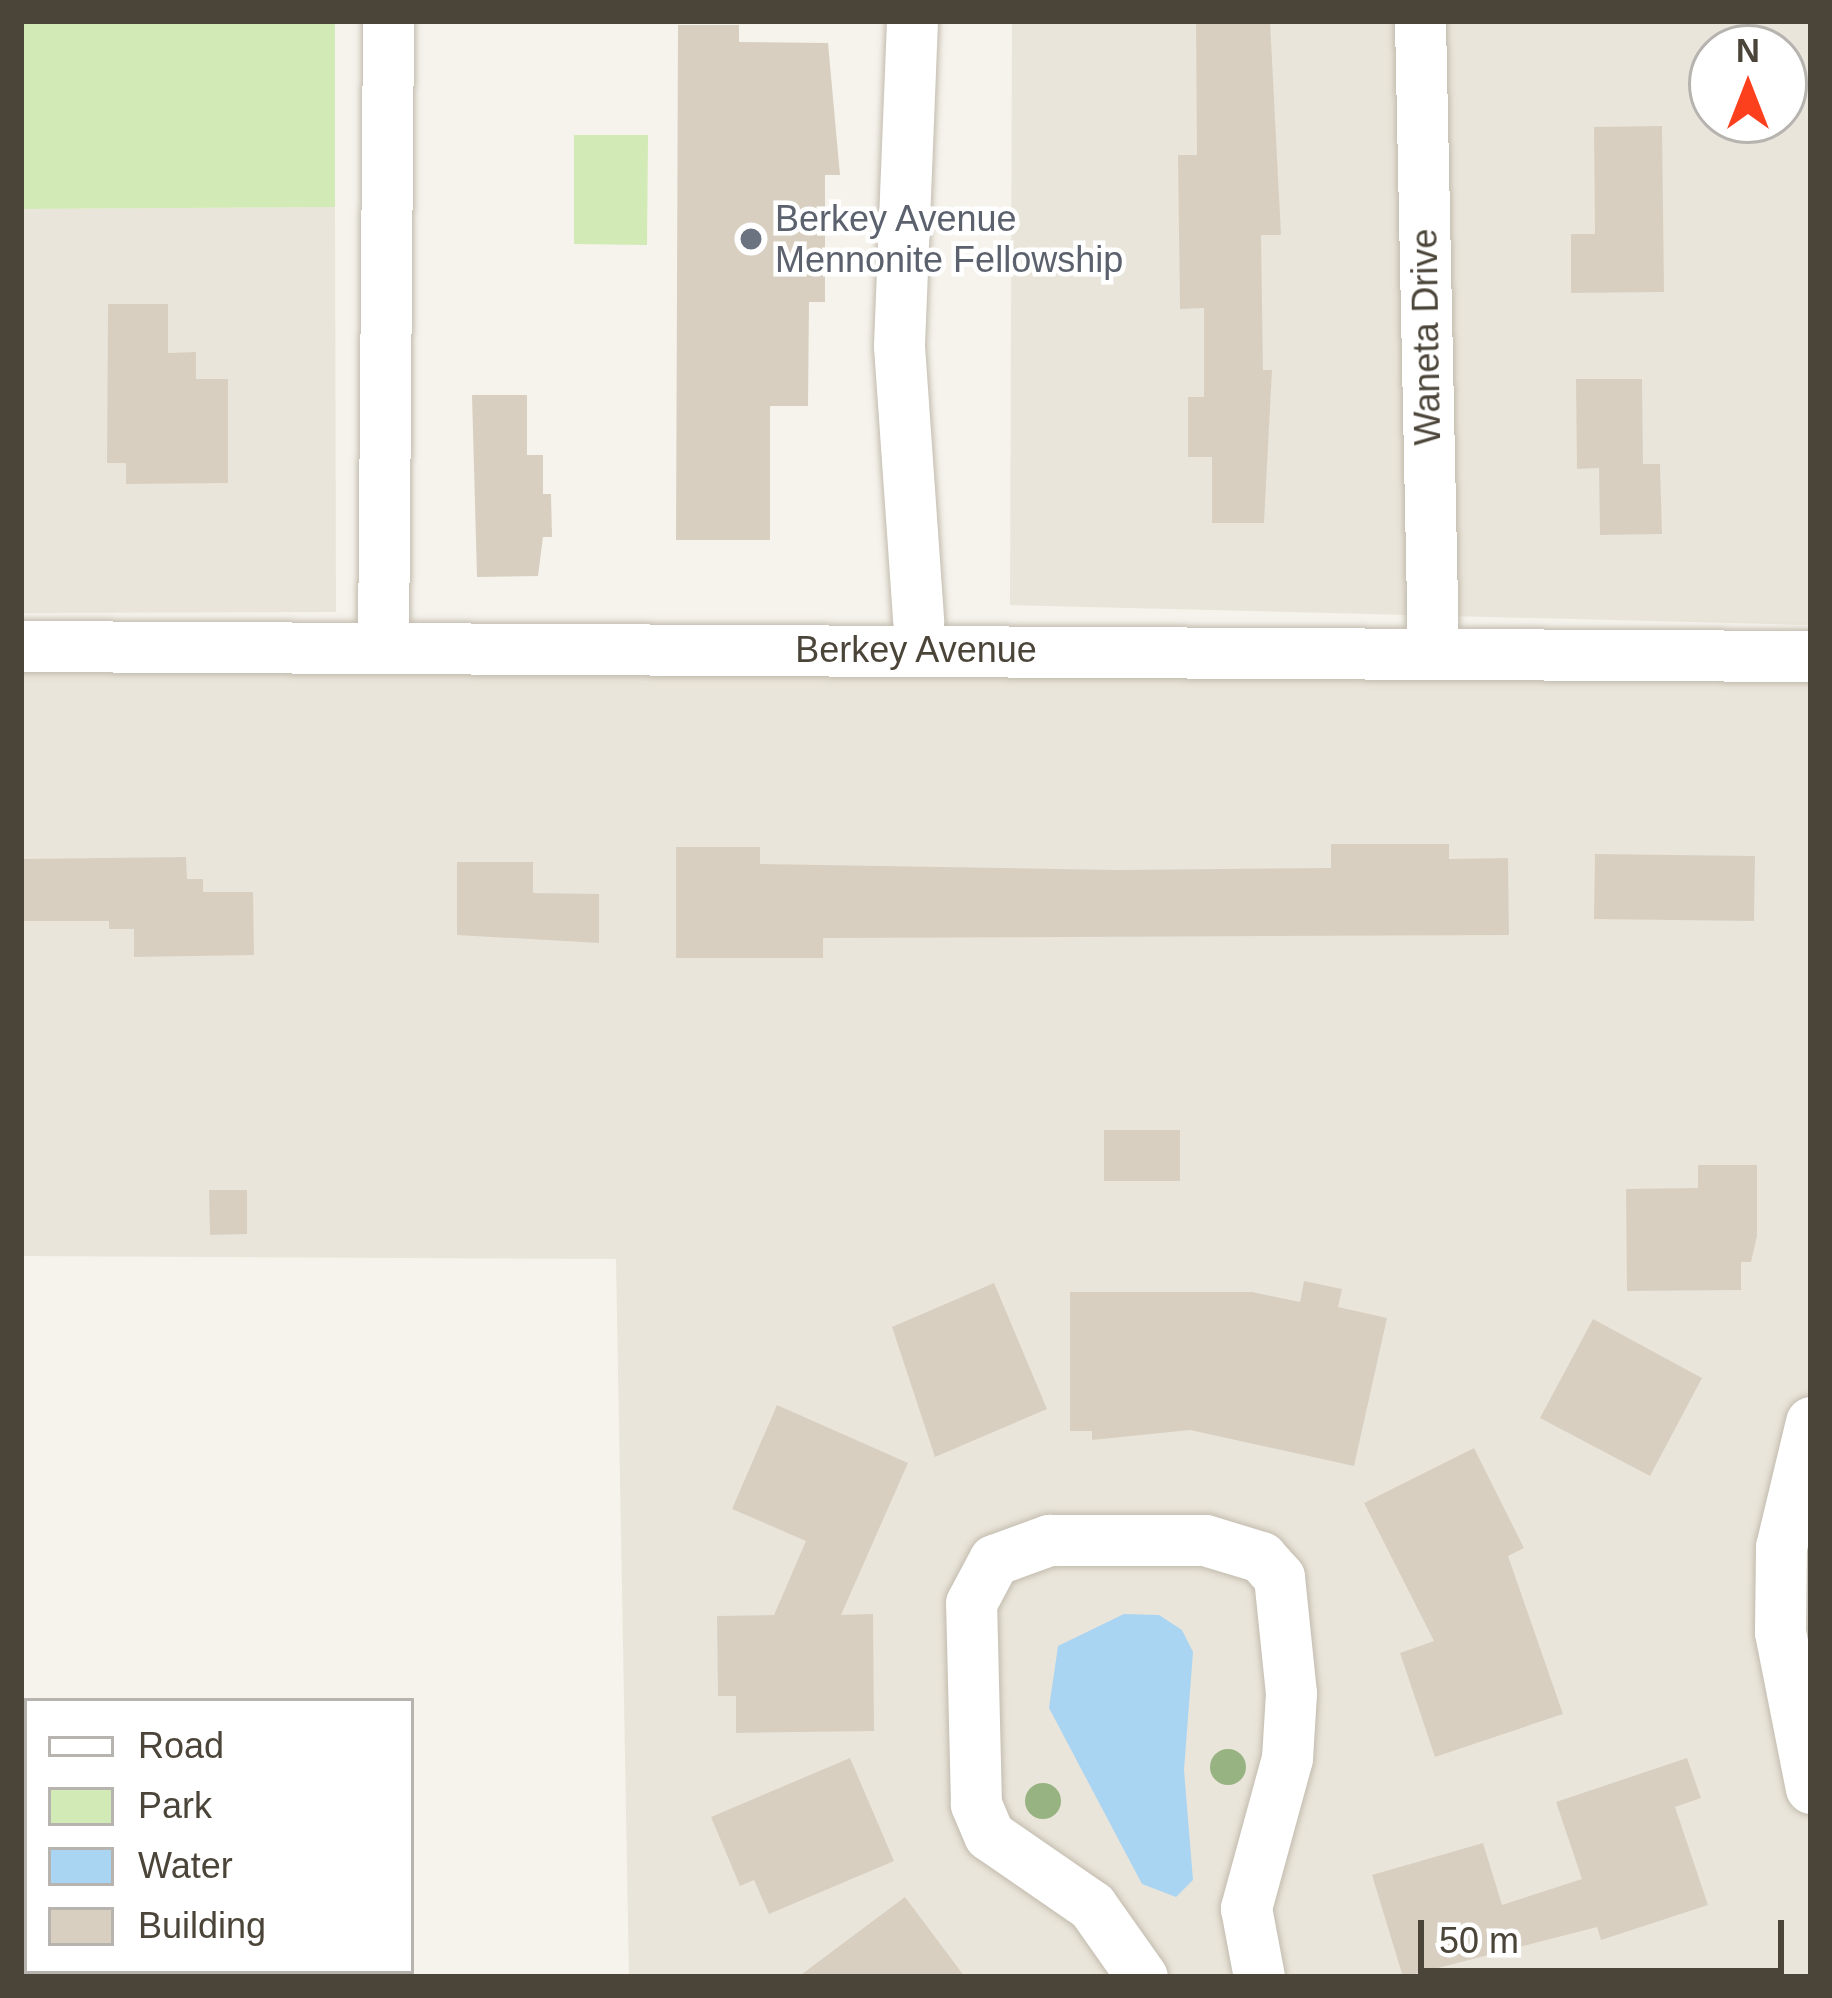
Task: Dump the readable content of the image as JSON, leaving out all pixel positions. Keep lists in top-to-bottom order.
{
  "streets": {
    "street": ["Waneta Drive", "Berkey Avenue"]
  },
  "crossings": [
    ["Waneta Drive", "Berkey Avenue"]
  ],
  "places": ["Berkey Avenue Mennonite Fellowship"],
  "legend": [
    "Road",
    "Park",
    "Water",
    "Building"
  ],
  "scale_bar": "50 m",
  "north": "top"
}
